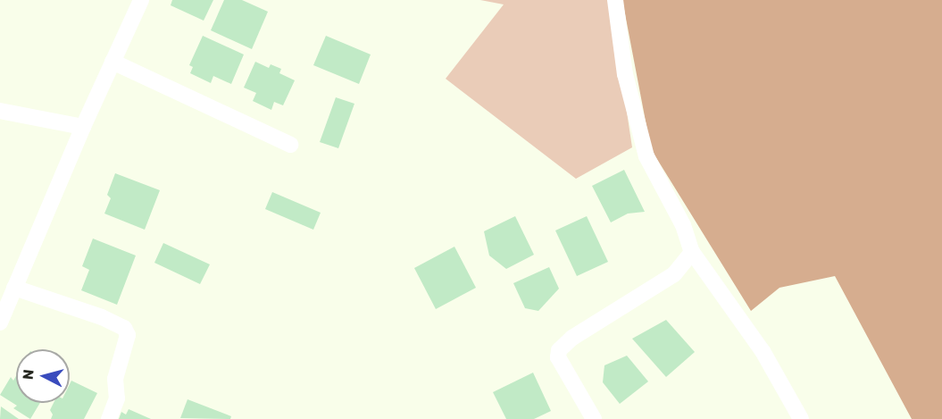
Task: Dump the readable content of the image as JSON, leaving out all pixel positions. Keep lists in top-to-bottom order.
{
  "north": "left"
}
